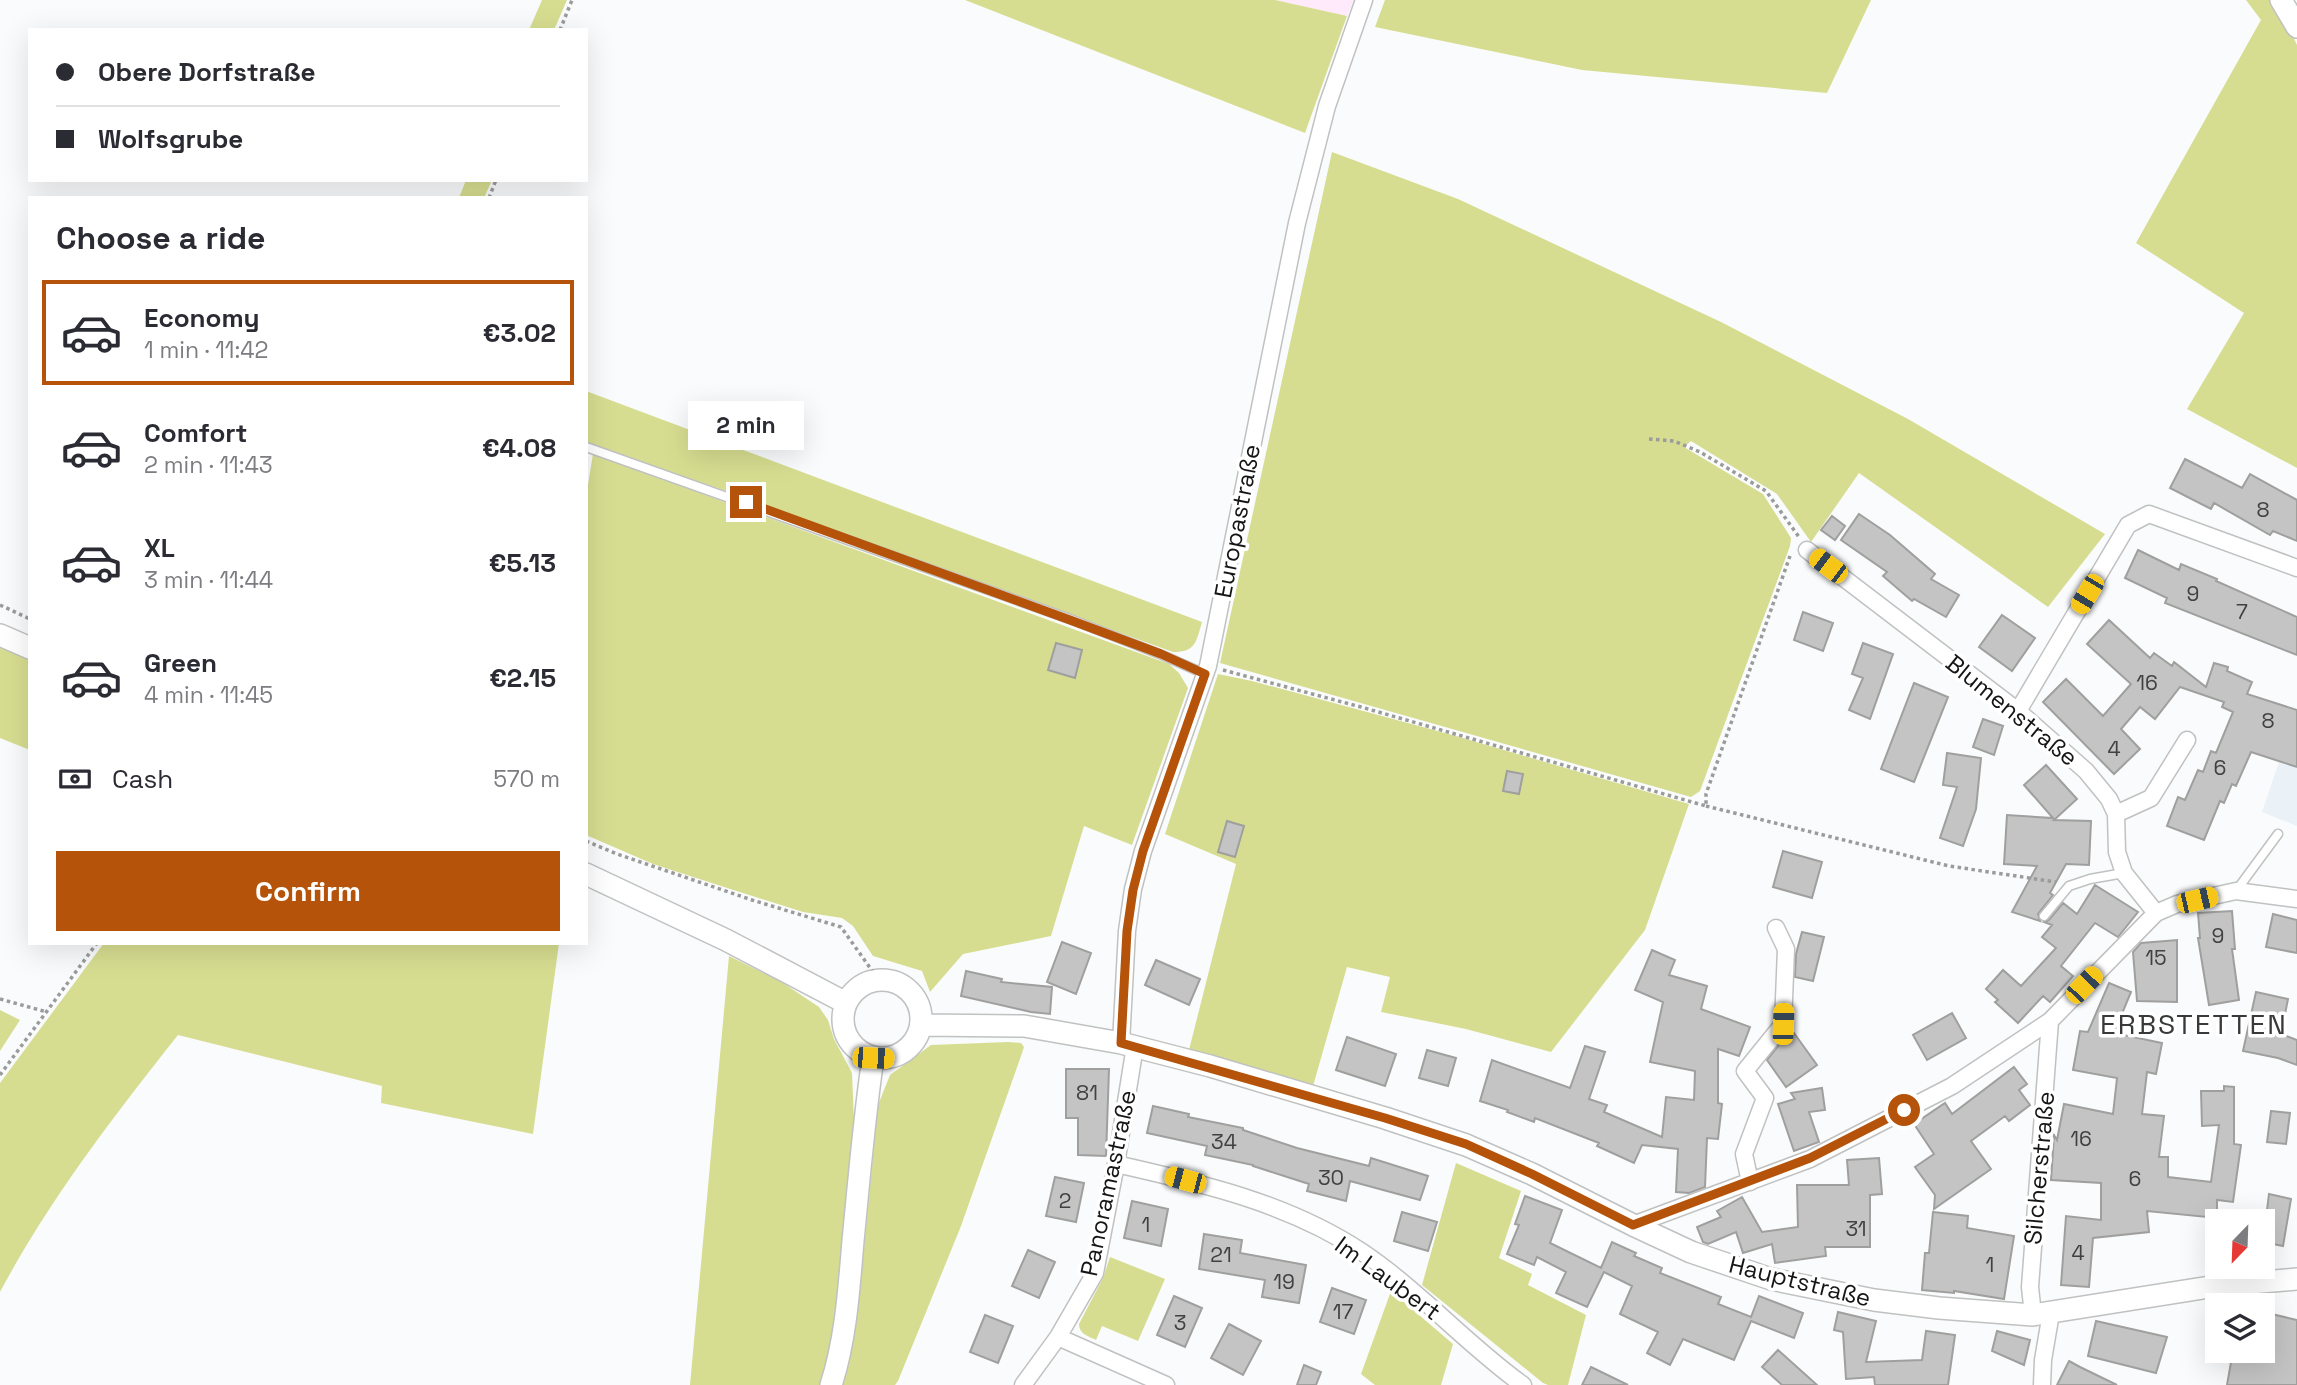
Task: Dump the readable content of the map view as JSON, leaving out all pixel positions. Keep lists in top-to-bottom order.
{
  "streets": {
    "street": [
      "Europastraße",
      "Blumenstraße",
      "Silcherstraße",
      "Panoramastraße",
      "Im Laubert",
      "Hauptstraße"
    ]
  },
  "crossings": [
    ["Europastraße", "Panoramastraße"],
    ["Europastraße", "Hauptstraße"],
    ["Silcherstraße", "Hauptstraße"],
    ["Panoramastraße", "Im Laubert"],
    ["Panoramastraße", "Hauptstraße"]
  ],
  "districts": ["ERBSTETTEN"],
  "house_numbers": [
    "8",
    "9",
    "7",
    "16",
    "8",
    "4",
    "6",
    "9",
    "15",
    "81",
    "16",
    "34",
    "30",
    "6",
    "2",
    "1",
    "31",
    "4",
    "21",
    "1",
    "19",
    "17",
    "3"
  ],
  "north": "bottom left",
  "page": {
    "banner": ["Obere Dorfstraße", "Wolfsgrube"],
    "heading": "Choose a ride",
    "list": [
      {
        "name": "Economy",
        "note": "1 min · 11:42",
        "value": "€3.02"
      },
      {
        "name": "Comfort",
        "note": "2 min · 11:43",
        "value": "€4.08"
      },
      {
        "name": "XL",
        "note": "3 min · 11:44",
        "value": "€5.13"
      },
      {
        "name": "Green",
        "note": "4 min · 11:45",
        "value": "€2.15"
      }
    ],
    "bubble": "2 min",
    "pay": ["Cash", "570 m"],
    "buttons": "Confirm"
  }
}
